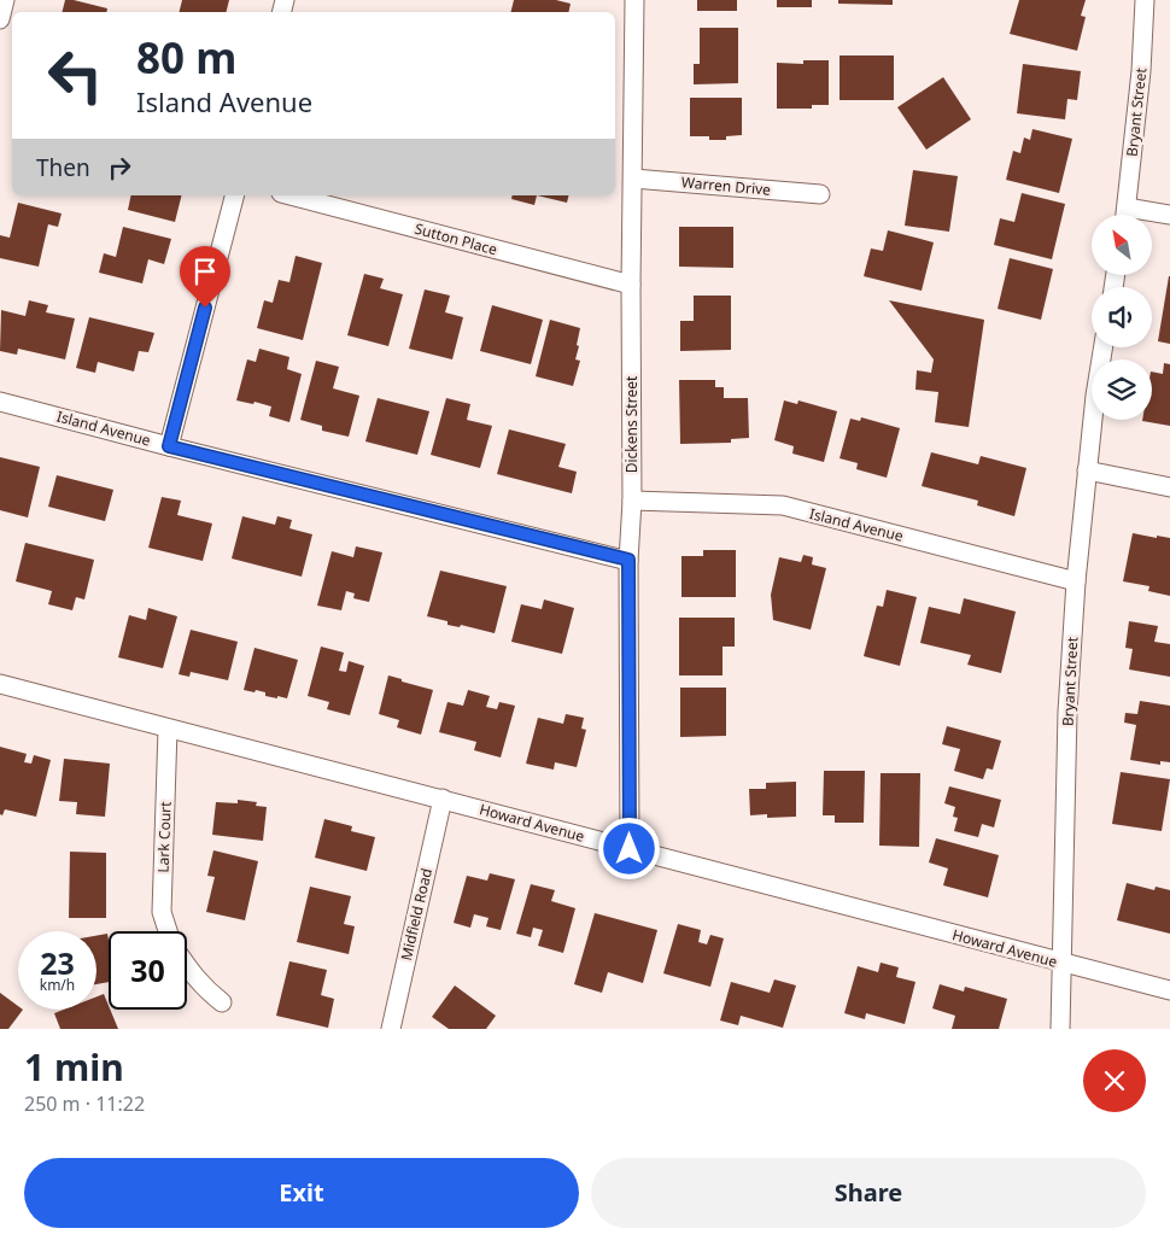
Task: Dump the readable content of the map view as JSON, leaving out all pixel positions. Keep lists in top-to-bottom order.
{
  "streets": {
    "street": [
      "Bryant Street",
      "Warren Drive",
      "Sutton Place",
      "Dickens Street",
      "Island Avenue",
      "Howard Avenue",
      "Lark Court",
      "Midfield Road"
    ]
  },
  "crossings": [
    ["Bryant Street", "Island Avenue"],
    ["Bryant Street", "Howard Avenue"],
    ["Warren Drive", "Dickens Street"],
    ["Sutton Place", "Dickens Street"],
    ["Dickens Street", "Island Avenue"],
    ["Dickens Street", "Howard Avenue"],
    ["Howard Avenue", "Lark Court"],
    ["Howard Avenue", "Midfield Road"]
  ],
  "north": "top left",
  "page": {
    "turn": ["80 m", "Island Avenue"],
    "then": "Then",
    "speed": "23 km/h",
    "limit": "30",
    "heading": ["1 min", "250 m · 11:22"],
    "buttons": ["Exit", "Share"]
  }
}
